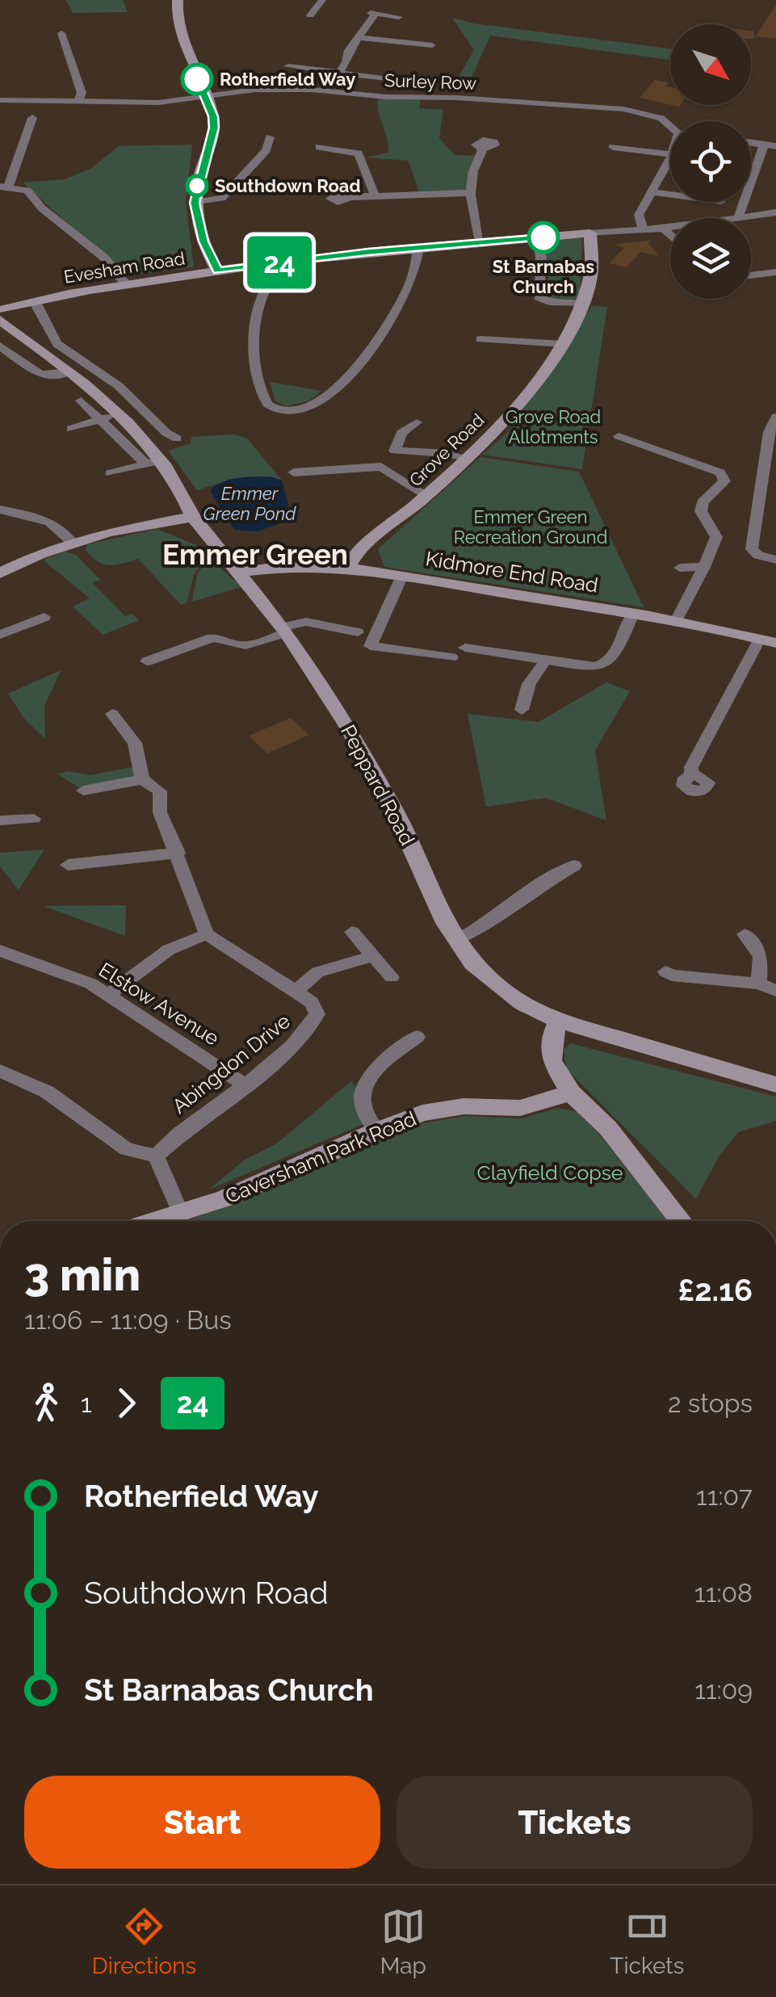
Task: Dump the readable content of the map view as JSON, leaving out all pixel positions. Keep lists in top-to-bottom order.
{
  "streets": {
    "street": [
      "Surley Row",
      "Evesham Road",
      "Grove Road",
      "Kidmore End Road",
      "Peppard Road",
      "Elstow Avenue",
      "Abingdon Drive",
      "Caversham Park Road"
    ]
  },
  "crossings": [
    ["Evesham Road", "Grove Road"],
    ["Evesham Road", "Peppard Road"],
    ["Grove Road", "Kidmore End Road"],
    ["Kidmore End Road", "Peppard Road"],
    ["Elstow Avenue", "Abingdon Drive"]
  ],
  "districts": ["Emmer Green"],
  "water": ["Emmer Green Pond"],
  "parks": ["Grove Road Allotments", "Emmer Green Recreation Ground", "Clayfield Copse"],
  "places": ["Rotherfield Way", "Southdown Road", "St Barnabas Church"],
  "lines": ["bus line 24"],
  "north": "bottom right",
  "page": {
    "on_map": "24",
    "heading": ["3 min", "11:06 – 11:09 · Bus", "£2.16"],
    "legs": ["1", "24", "2 stops"],
    "list": [
      {
        "name": "Rotherfield Way",
        "value": "11:07"
      },
      {
        "name": "Southdown Road",
        "value": "11:08"
      },
      {
        "name": "St Barnabas Church",
        "value": "11:09"
      }
    ],
    "buttons": ["Start", "Tickets"],
    "tabs": ["Directions", "Map", "Tickets"]
  }
}
